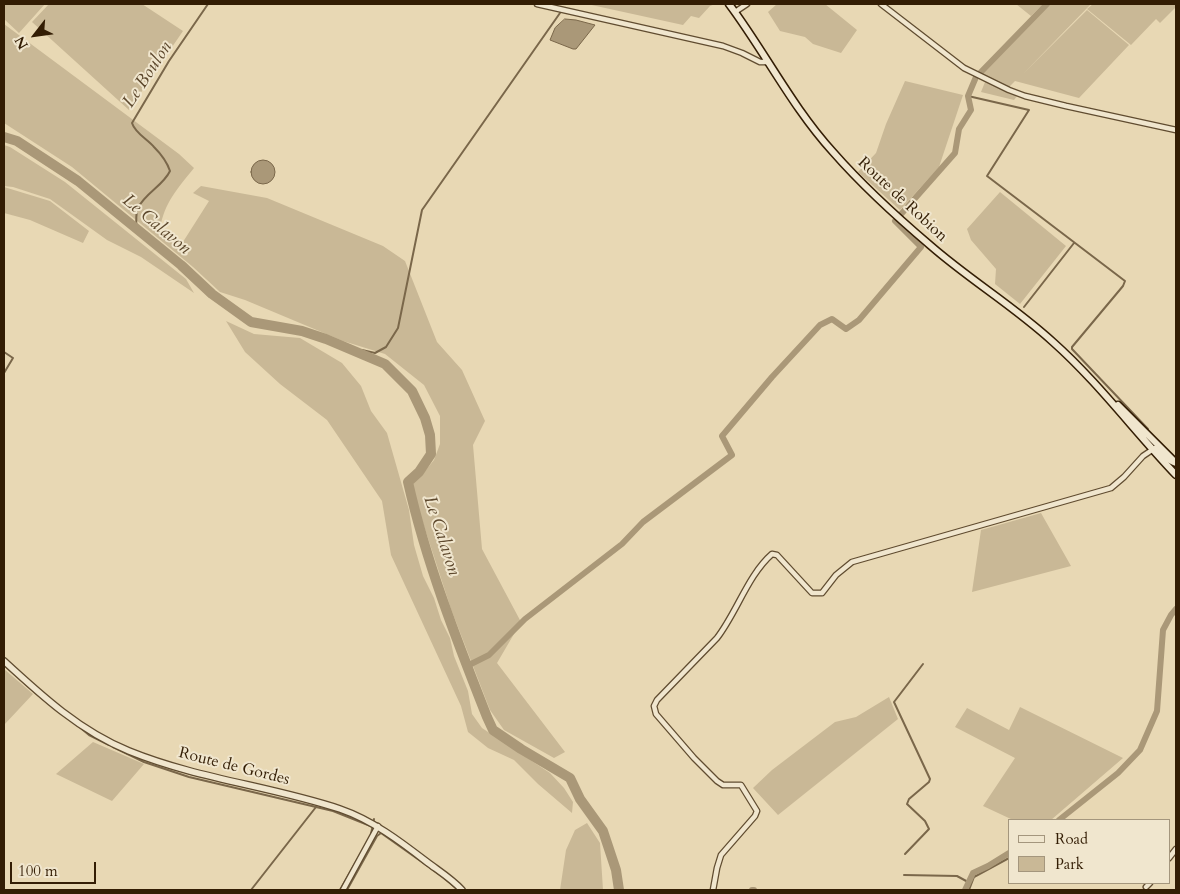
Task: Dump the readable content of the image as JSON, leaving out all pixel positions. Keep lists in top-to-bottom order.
{
  "streets": {
    "main road": ["Route de Robion"],
    "street": ["Route de Gordes"]
  },
  "water": ["Le Boulon", "Le Calavon"],
  "legend": ["Road", "Park"],
  "scale_bar": "100 m",
  "north": "bottom left"
}
